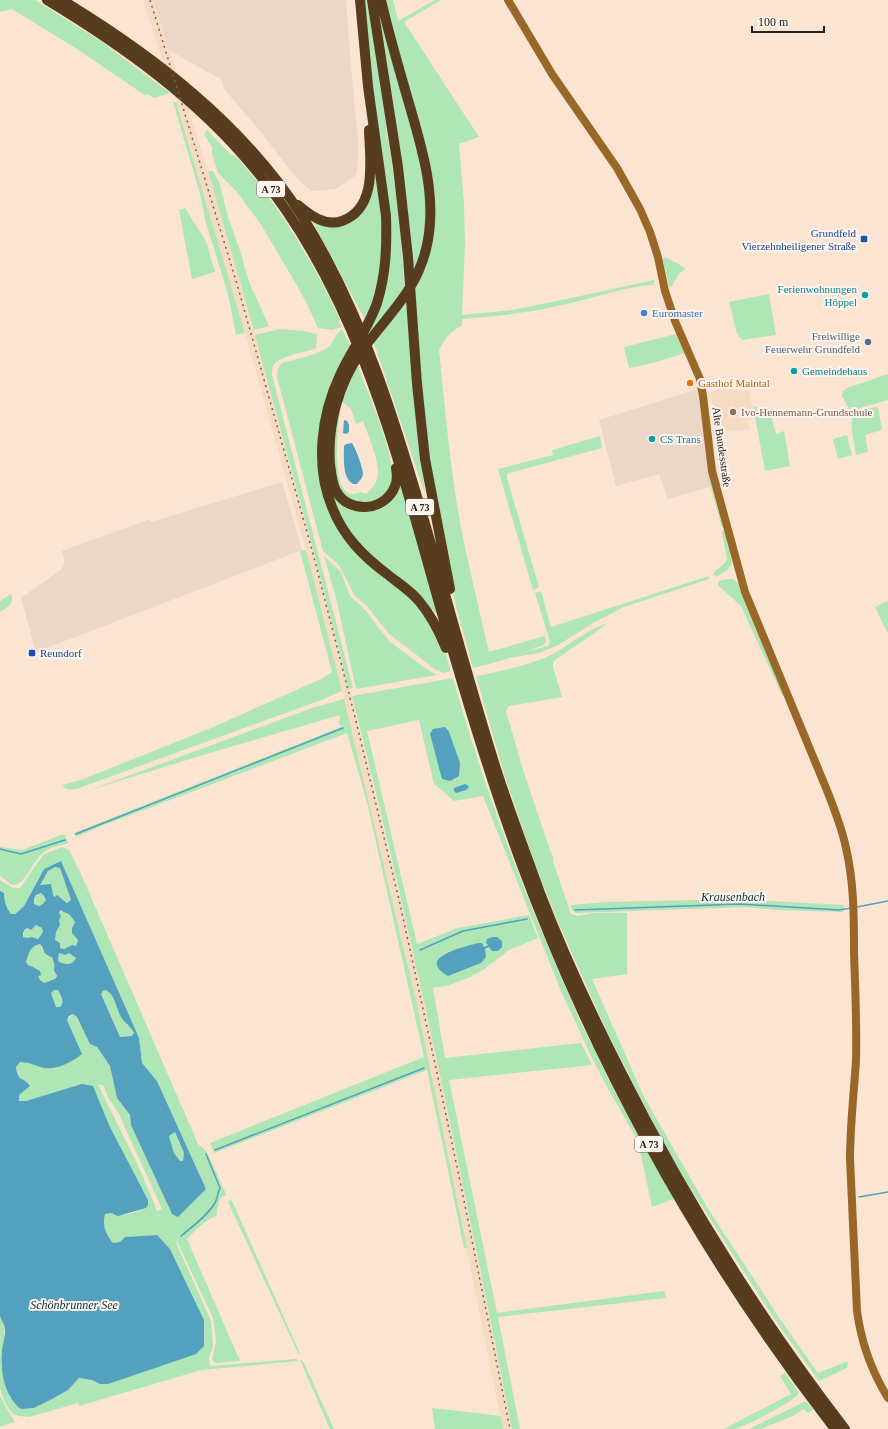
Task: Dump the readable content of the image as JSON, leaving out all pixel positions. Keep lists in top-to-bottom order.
{
  "streets": {
    "highway": ["A 73"],
    "main road": ["Alte Bundesstraße"]
  },
  "water": ["Krausenbach", "Schönbrunner See"],
  "places": {
    "transit": ["Grundfeld Vierzehnheiligener Straße", "Reundorf"],
    "other": [
      "Ferienwohnungen Höppel",
      "Euromaster",
      "Freiwillige Feuerwehr Grundfeld",
      "Gemeindehaus",
      "Gasthof Maintal",
      "Ivo-Hennemann-Grundschule",
      "CS Trans"
    ]
  },
  "scale_bar": "100 m"
}
